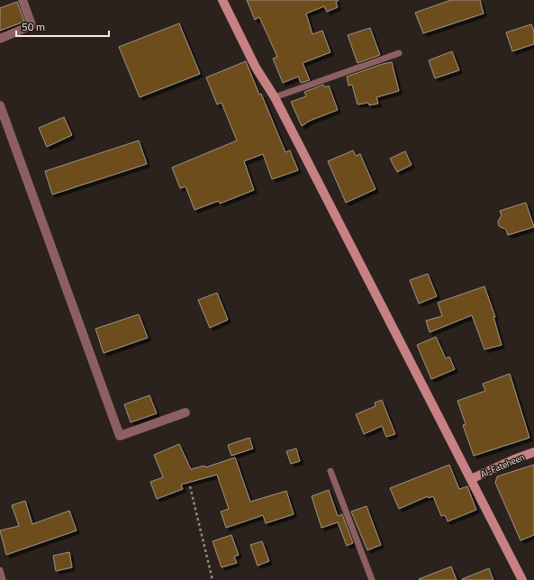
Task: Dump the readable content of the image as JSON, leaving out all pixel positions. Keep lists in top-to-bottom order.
{
  "streets": {
    "street": ["Al-Fateheen"]
  },
  "scale_bar": "50 m"
}
